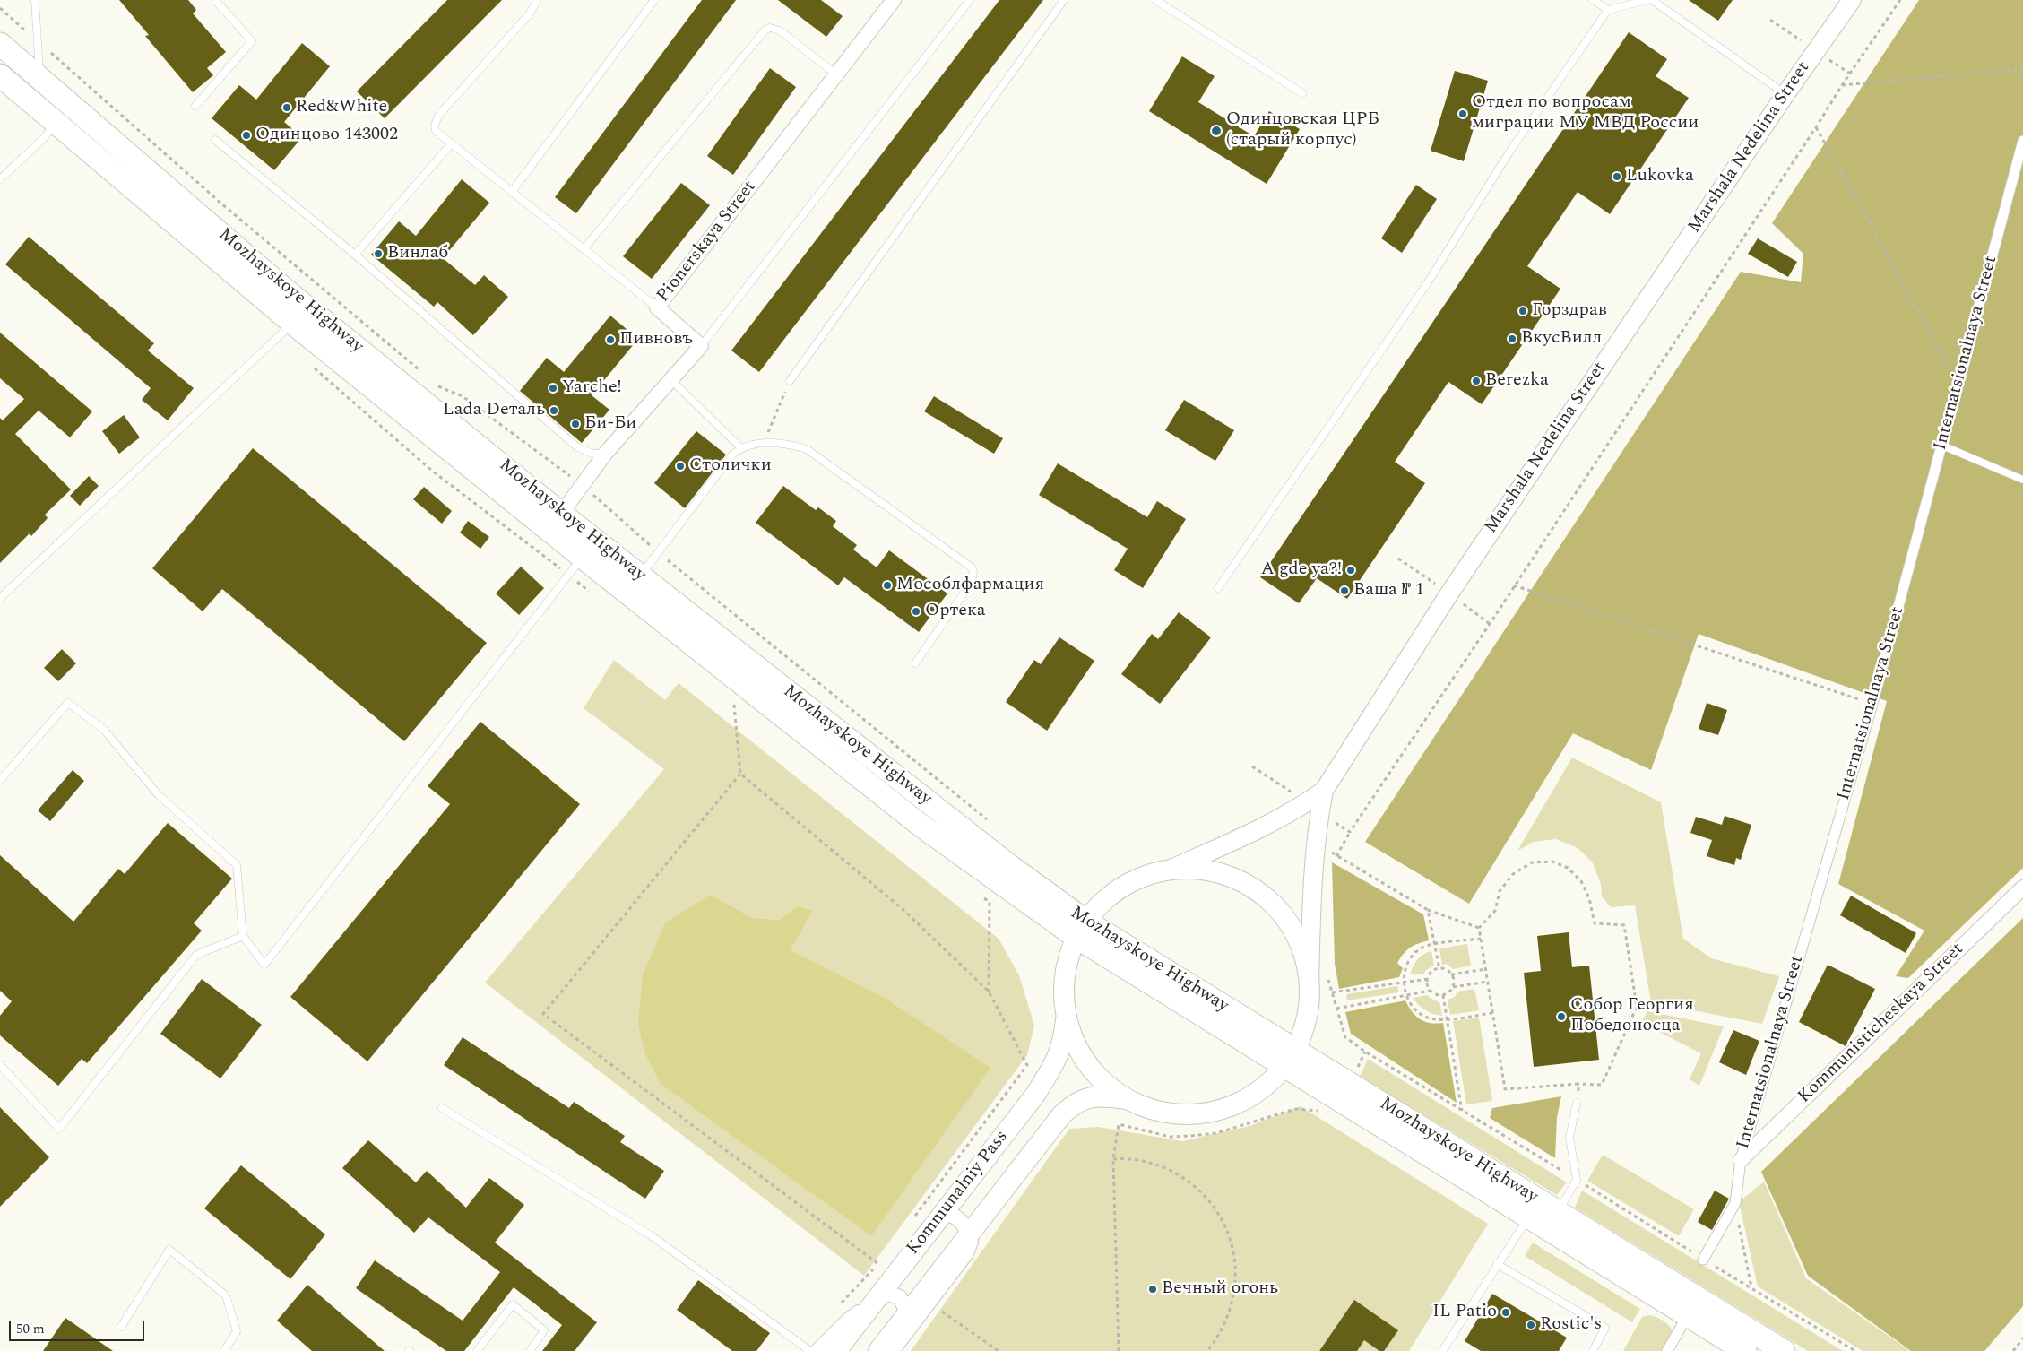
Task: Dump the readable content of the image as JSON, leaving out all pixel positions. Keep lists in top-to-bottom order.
{
  "streets": {
    "main road": ["Mozhayskoye Highway", "Kommunalniy Pass"],
    "street": [
      "Marshala Nedelina Street",
      "Pionerskaya Street",
      "Internatsionalnaya Street",
      "Kommunisticheskaya Street"
    ]
  },
  "crossings": [
    ["Internatsionalnaya Street", "Kommunisticheskaya Street"]
  ],
  "places": [
    "Red&White",
    "Отдел по вопросам миграции МУ МВД России",
    "Одинцовская ЦРБ (старый корпус)",
    "Одинцово 143002",
    "Lukovka",
    "Винлаб",
    "Горздрав",
    "ВкусВилл",
    "Пивновъ",
    "Berezka",
    "Yarche!",
    "Lada Dеталь",
    "Би-Би",
    "Столички",
    "A gde ya?!",
    "Мособлфармация",
    "Ваша № 1",
    "Ортека",
    "Собор Георгия Победоносца",
    "Вечный огонь",
    "IL Patio",
    "Rostic's"
  ],
  "scale_bar": "50 m"
}
